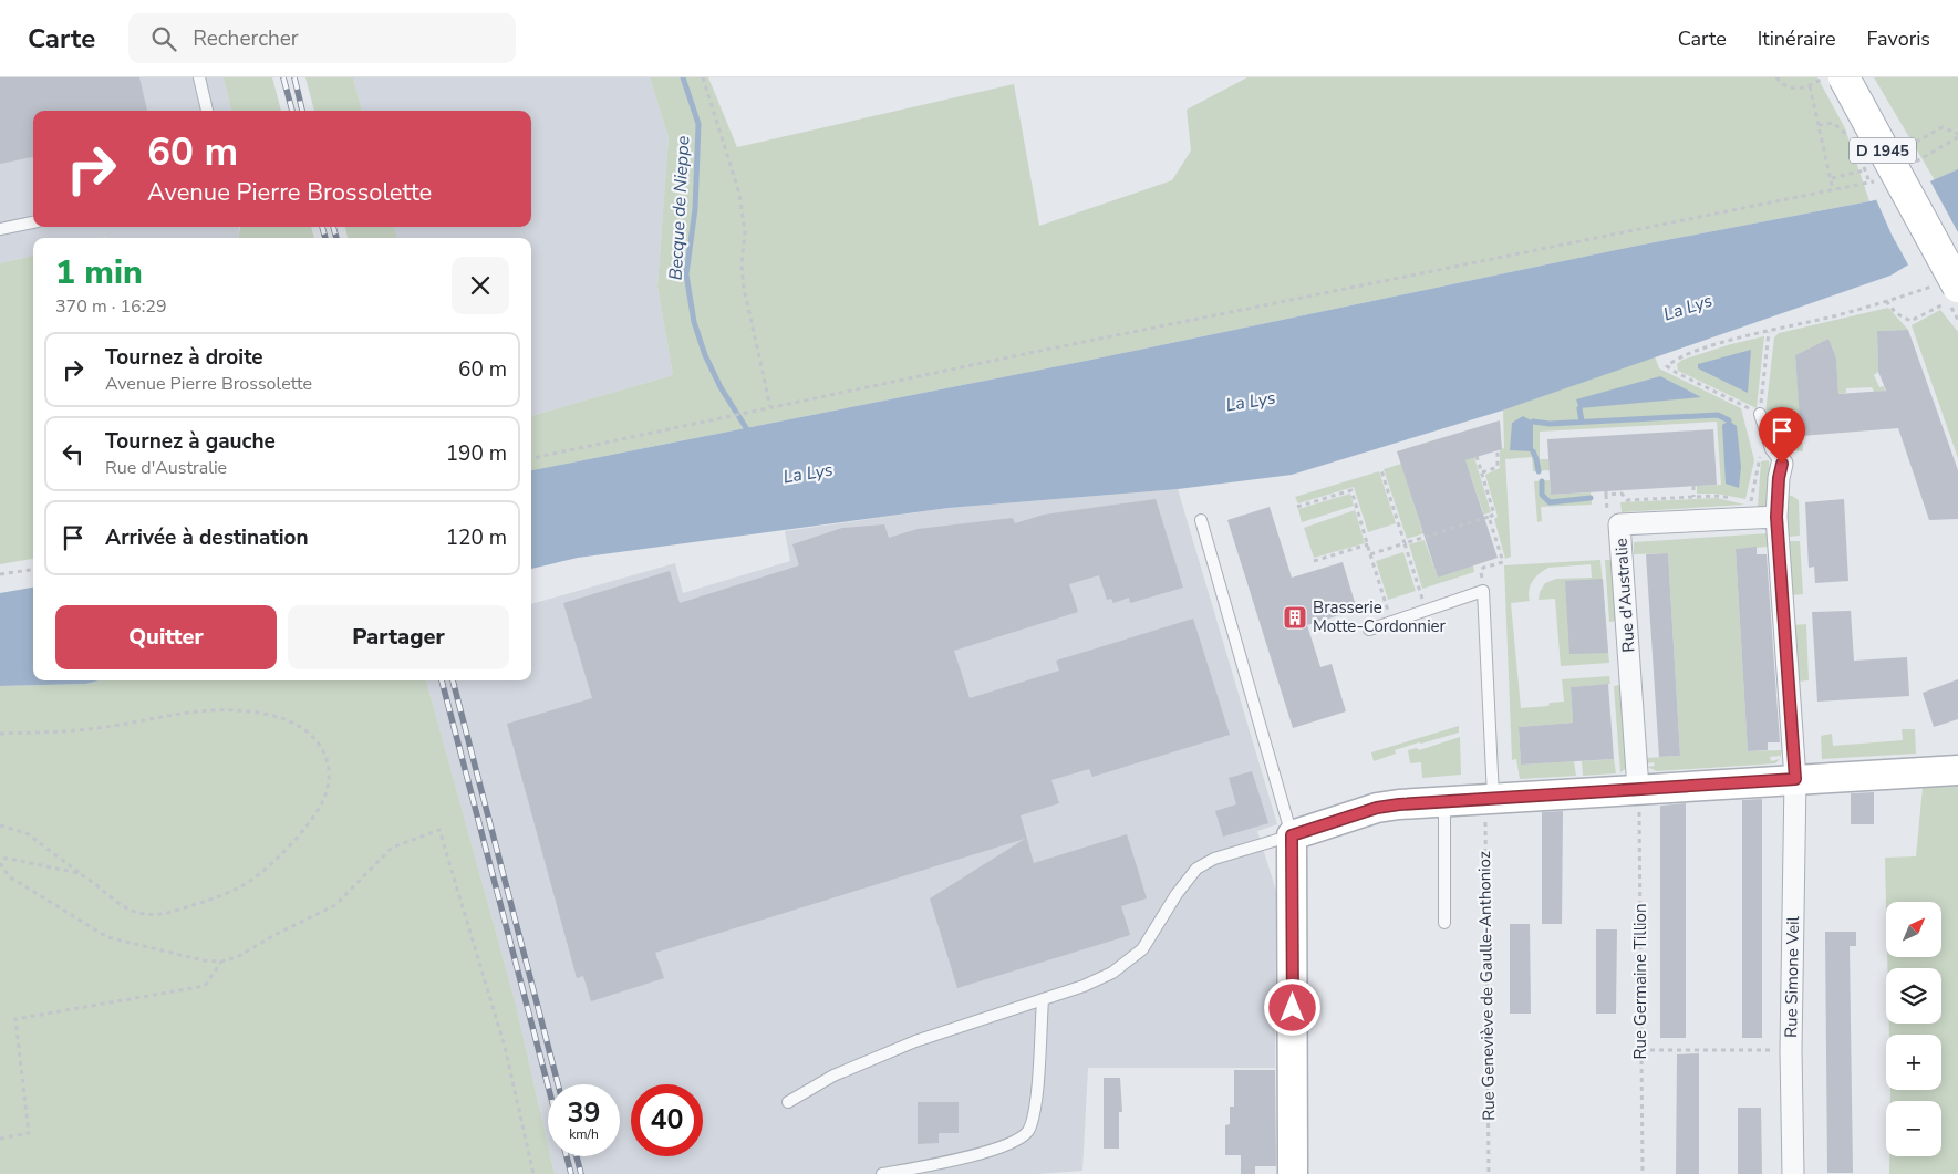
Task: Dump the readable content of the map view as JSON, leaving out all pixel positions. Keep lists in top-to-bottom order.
{
  "streets": {
    "main road": ["D 1945"],
    "street": ["Rue d'Australie", "Rue Simone Veil"],
    "path": ["Rue Germaine Tillion", "Rue Geneviève de Gaulle-Anthonioz"]
  },
  "crossings": [
    ["Rue d'Australie", "Rue Germaine Tillion"]
  ],
  "water": ["Becque de Nieppe", "La Lys"],
  "places": {
    "building": ["Brasserie Motte-Cordonnier"]
  },
  "north": "top right",
  "page": {
    "header": "Carte",
    "search": "Rechercher",
    "nav": ["Carte", "Itinéraire", "Favoris"],
    "turn": ["60 m", "Avenue Pierre Brossolette"],
    "heading": ["1 min", "370 m · 16:29"],
    "list": [
      {
        "name": "Tournez à droite",
        "note": "Avenue Pierre Brossolette",
        "value": "60 m"
      },
      {
        "name": "Tournez à gauche",
        "note": "Rue d'Australie",
        "value": "190 m"
      },
      {
        "name": "Arrivée à destination",
        "value": "120 m"
      }
    ],
    "buttons": ["Quitter", "Partager"],
    "map_buttons": ["+", "−"],
    "speed": "39 km/h",
    "limit": "40"
  }
}
